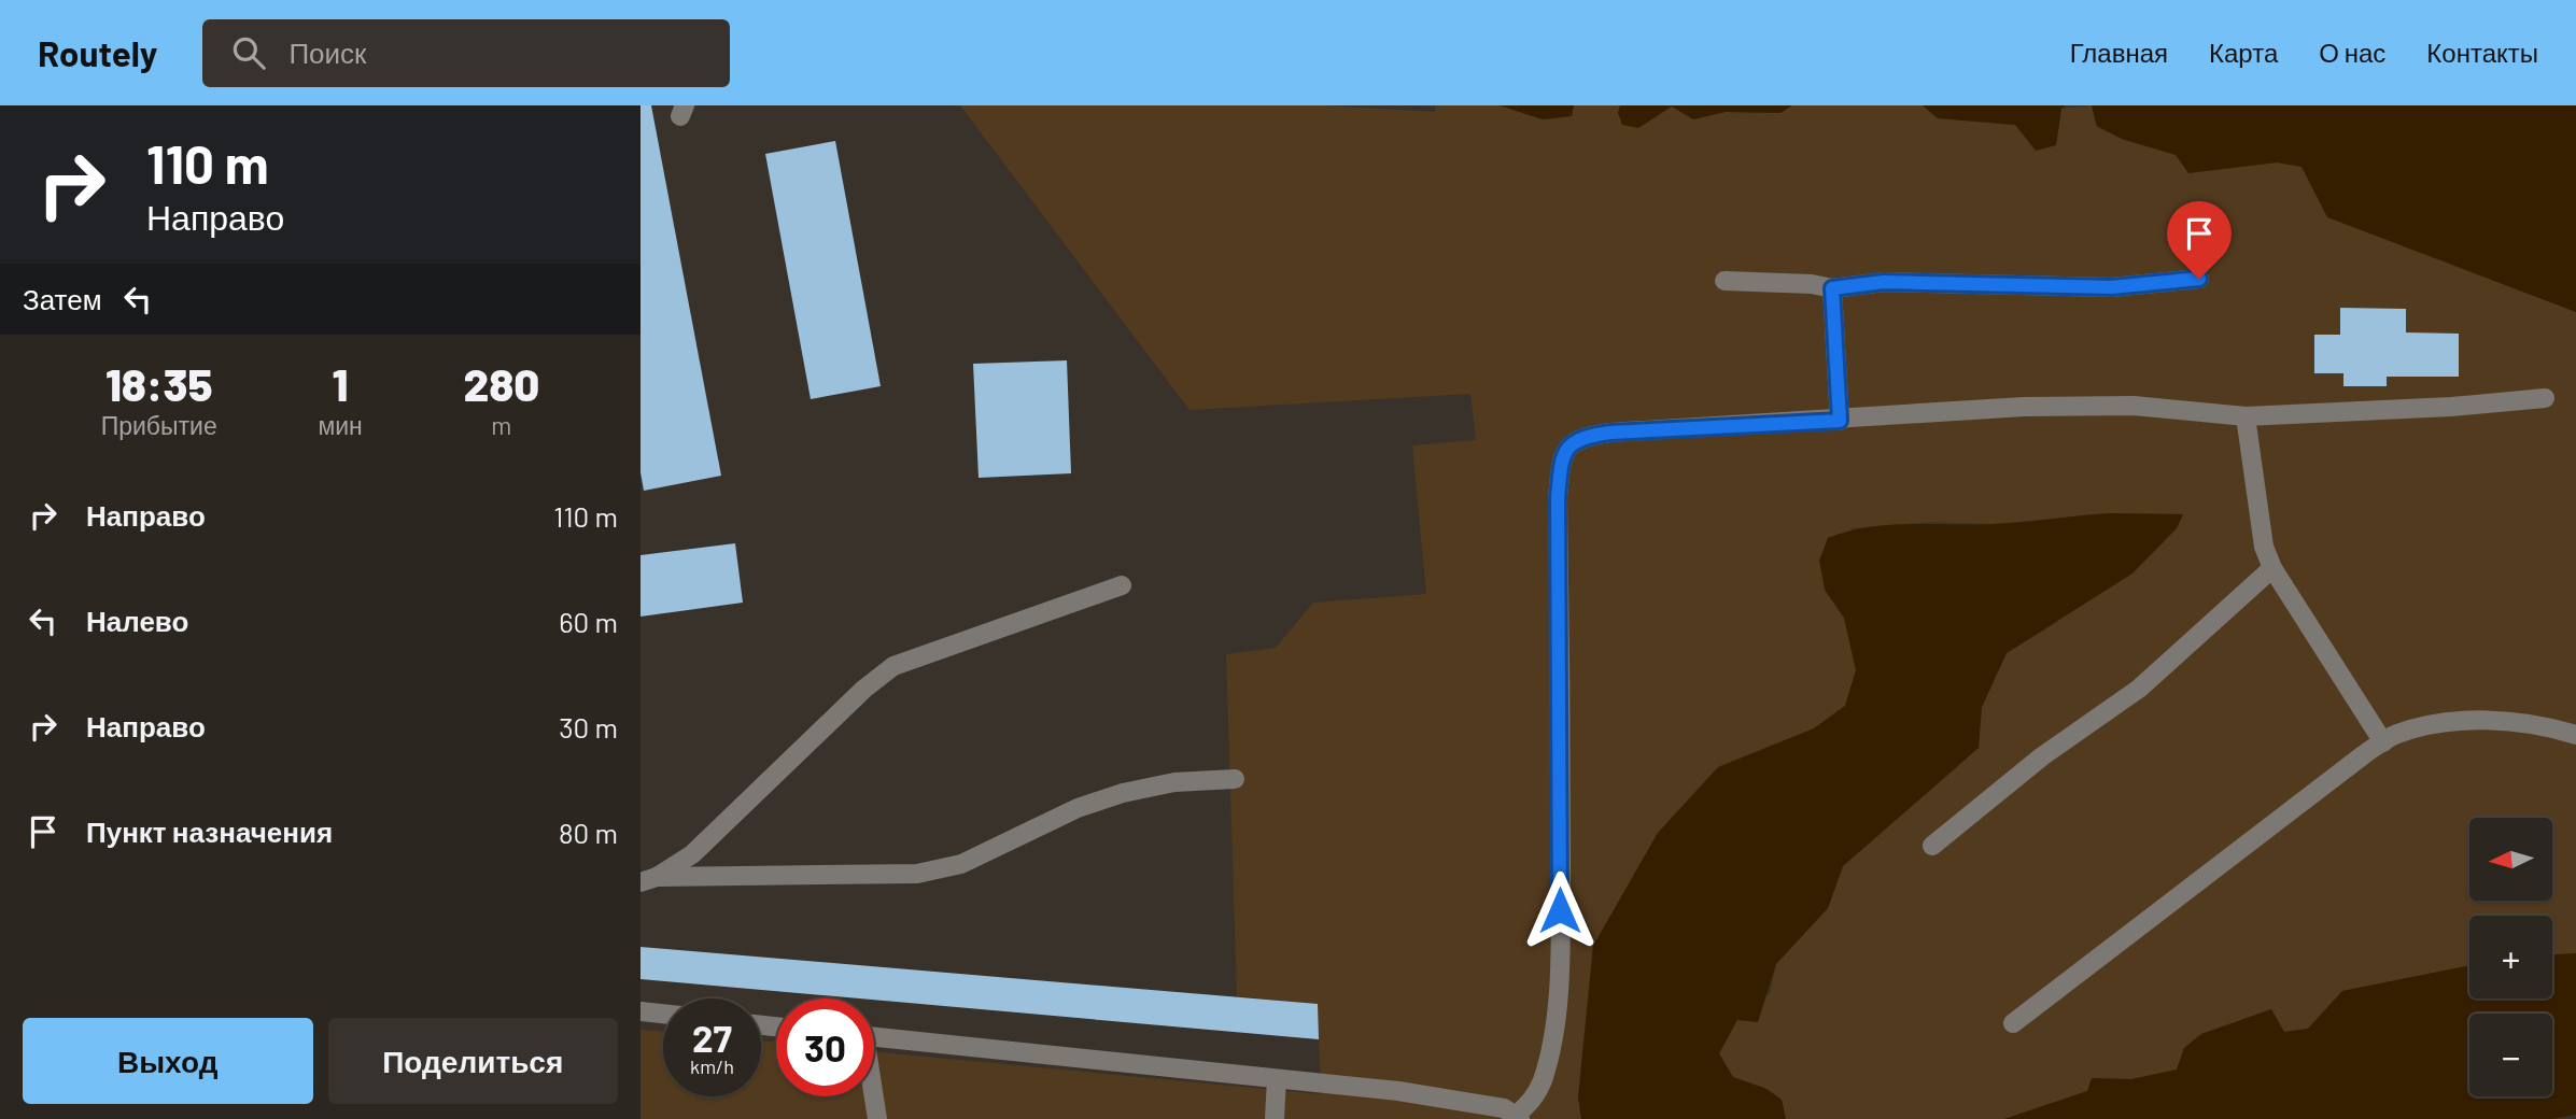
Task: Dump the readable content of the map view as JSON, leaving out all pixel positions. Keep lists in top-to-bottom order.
{
  "north": "left",
  "page": {
    "header": "Routely",
    "search": "Поиск",
    "nav": [
      "Главная",
      "Карта",
      "О нас",
      "Контакты"
    ],
    "turn": ["110 m", "Направо"],
    "then": "Затем",
    "eta": [
      "18:35",
      "Прибытие",
      "1",
      "мин",
      "280",
      "m"
    ],
    "list": [
      {
        "name": "Направо",
        "value": "110 m"
      },
      {
        "name": "Налево",
        "value": "60 m"
      },
      {
        "name": "Направо",
        "value": "30 m"
      },
      {
        "name": "Пункт назначения",
        "value": "80 m"
      }
    ],
    "map_buttons": ["+", "−"],
    "speed": "27 km/h",
    "limit": "30",
    "buttons": ["Выход", "Поделиться"]
  }
}
